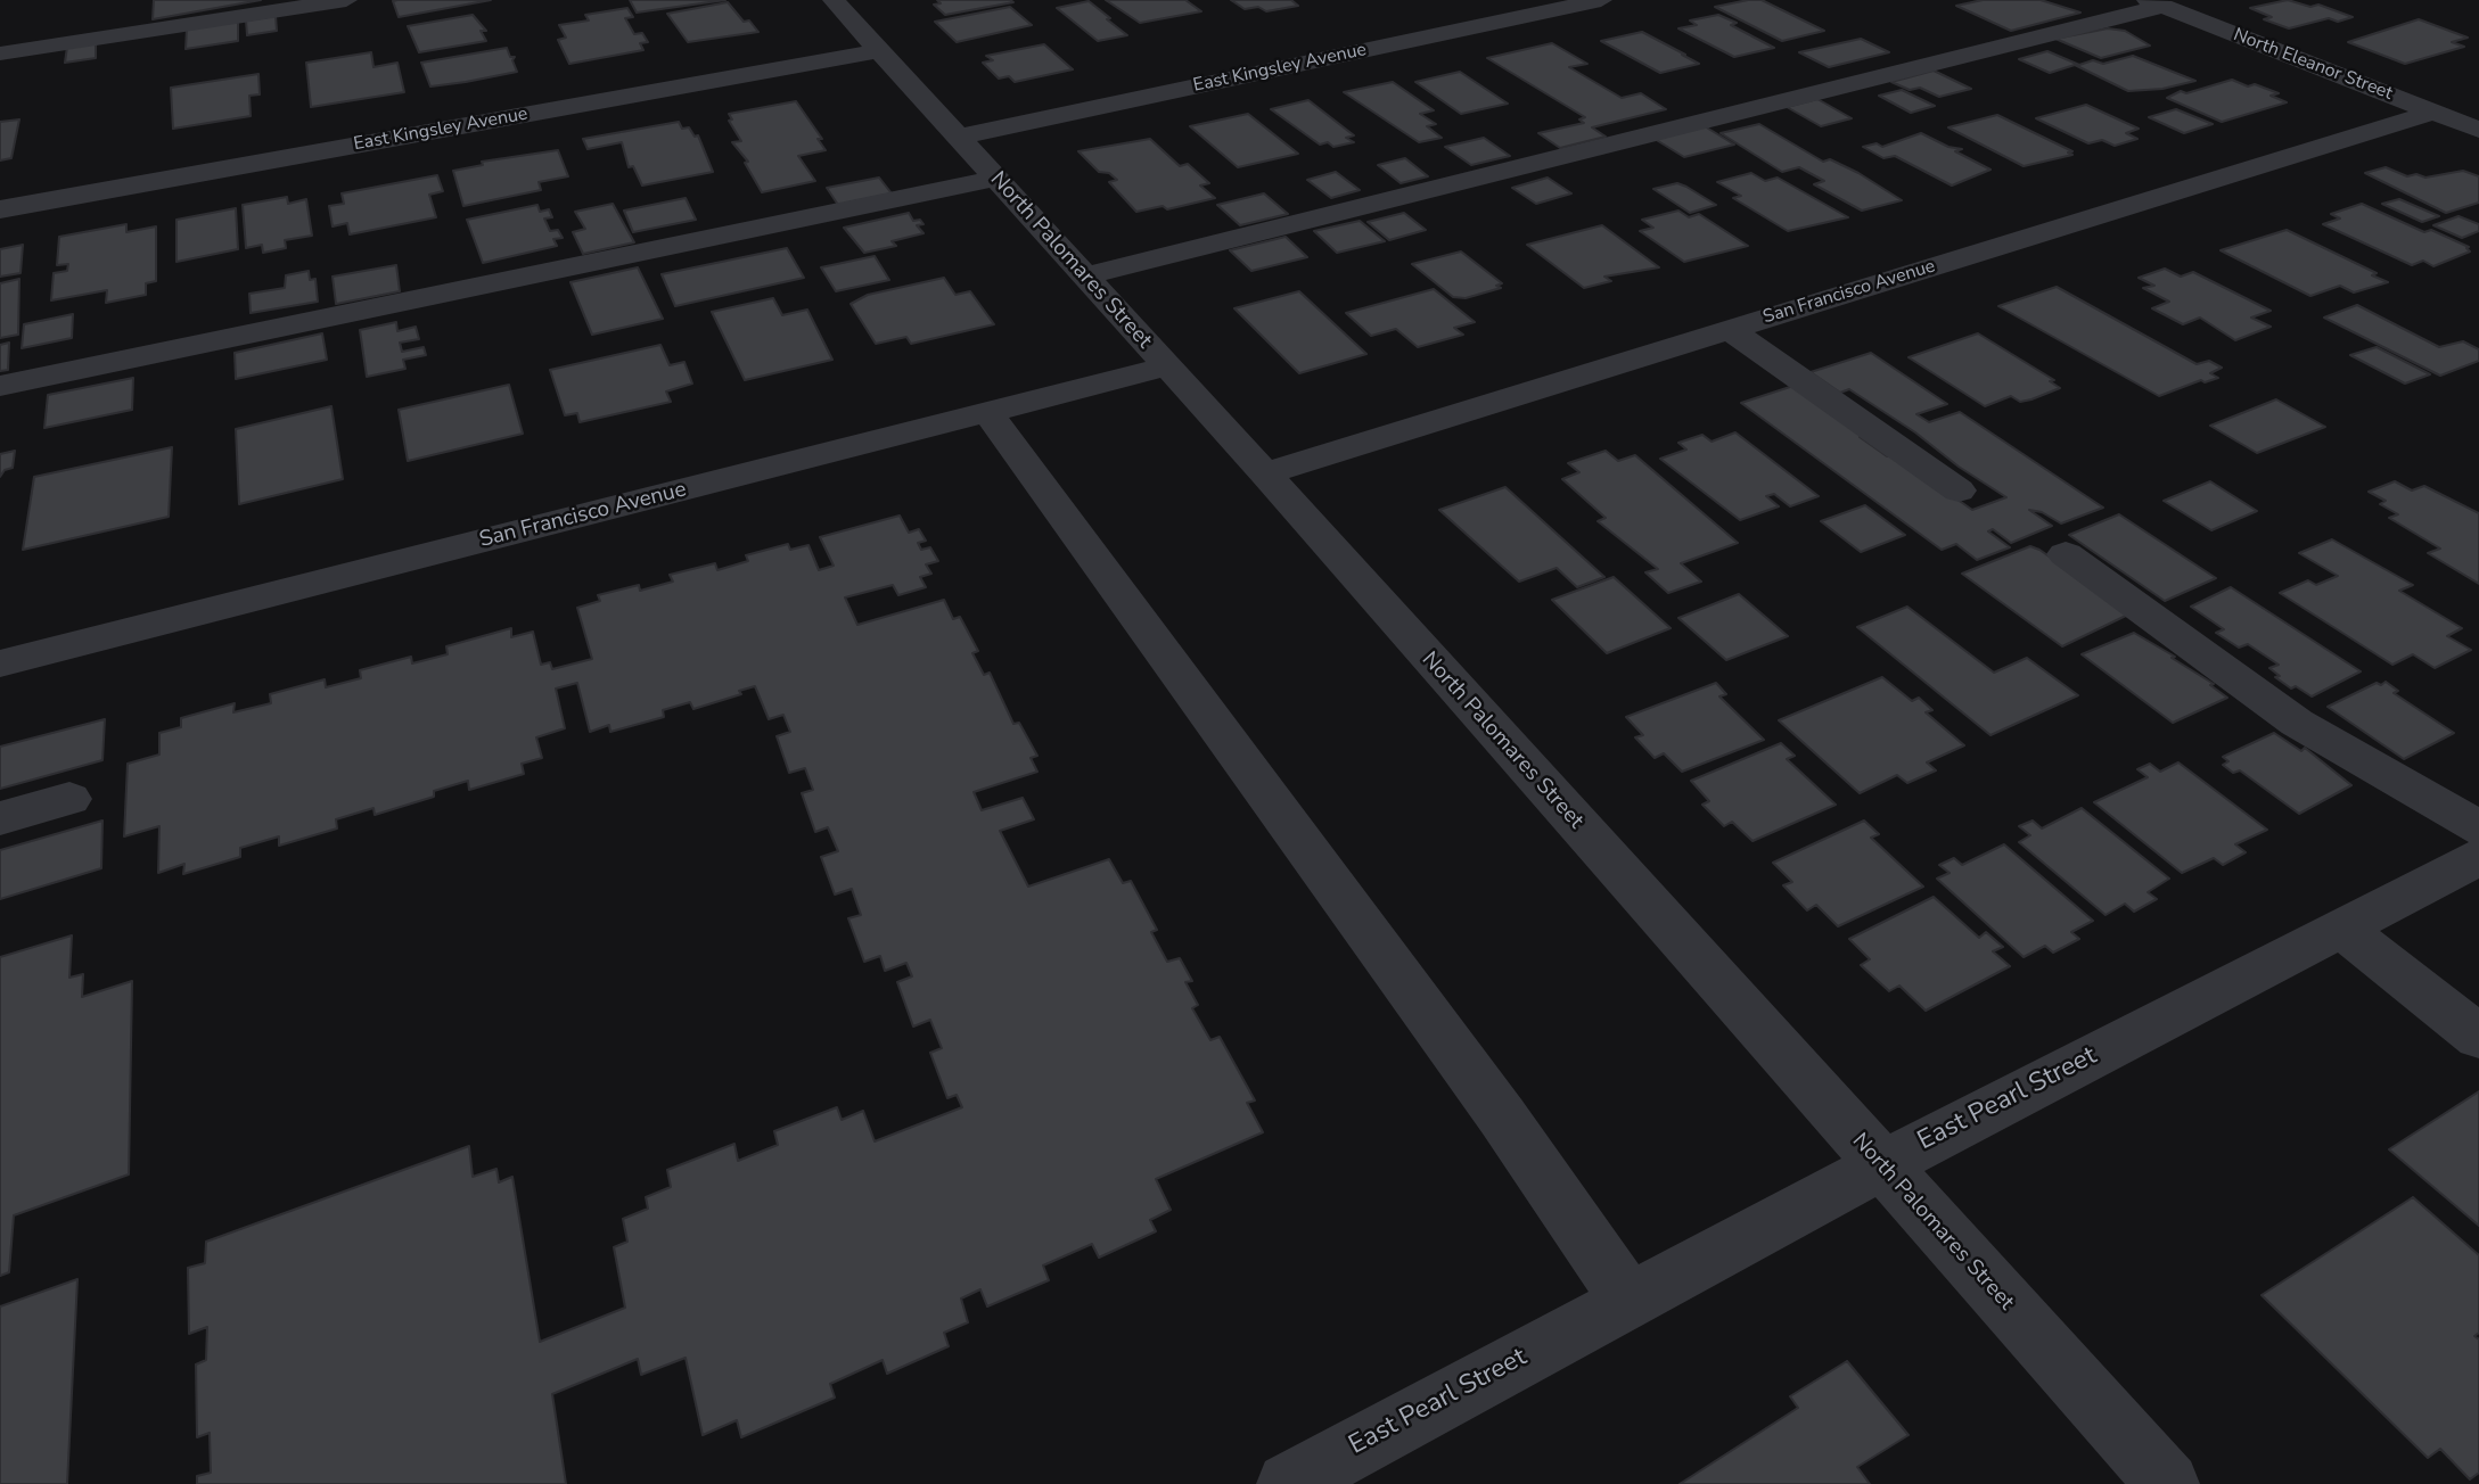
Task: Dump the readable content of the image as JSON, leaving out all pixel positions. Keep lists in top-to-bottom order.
{
  "streets": {
    "street": [
      "North Eleanor Street",
      "East Kingsley Avenue",
      "North Palomares Street",
      "San Francisco Avenue",
      "East Pearl Street"
    ]
  },
  "crossings": [
    ["North Eleanor Street", "San Francisco Avenue"],
    ["East Kingsley Avenue", "North Palomares Street"],
    ["North Palomares Street", "San Francisco Avenue"],
    ["North Palomares Street", "East Pearl Street"]
  ]
}
